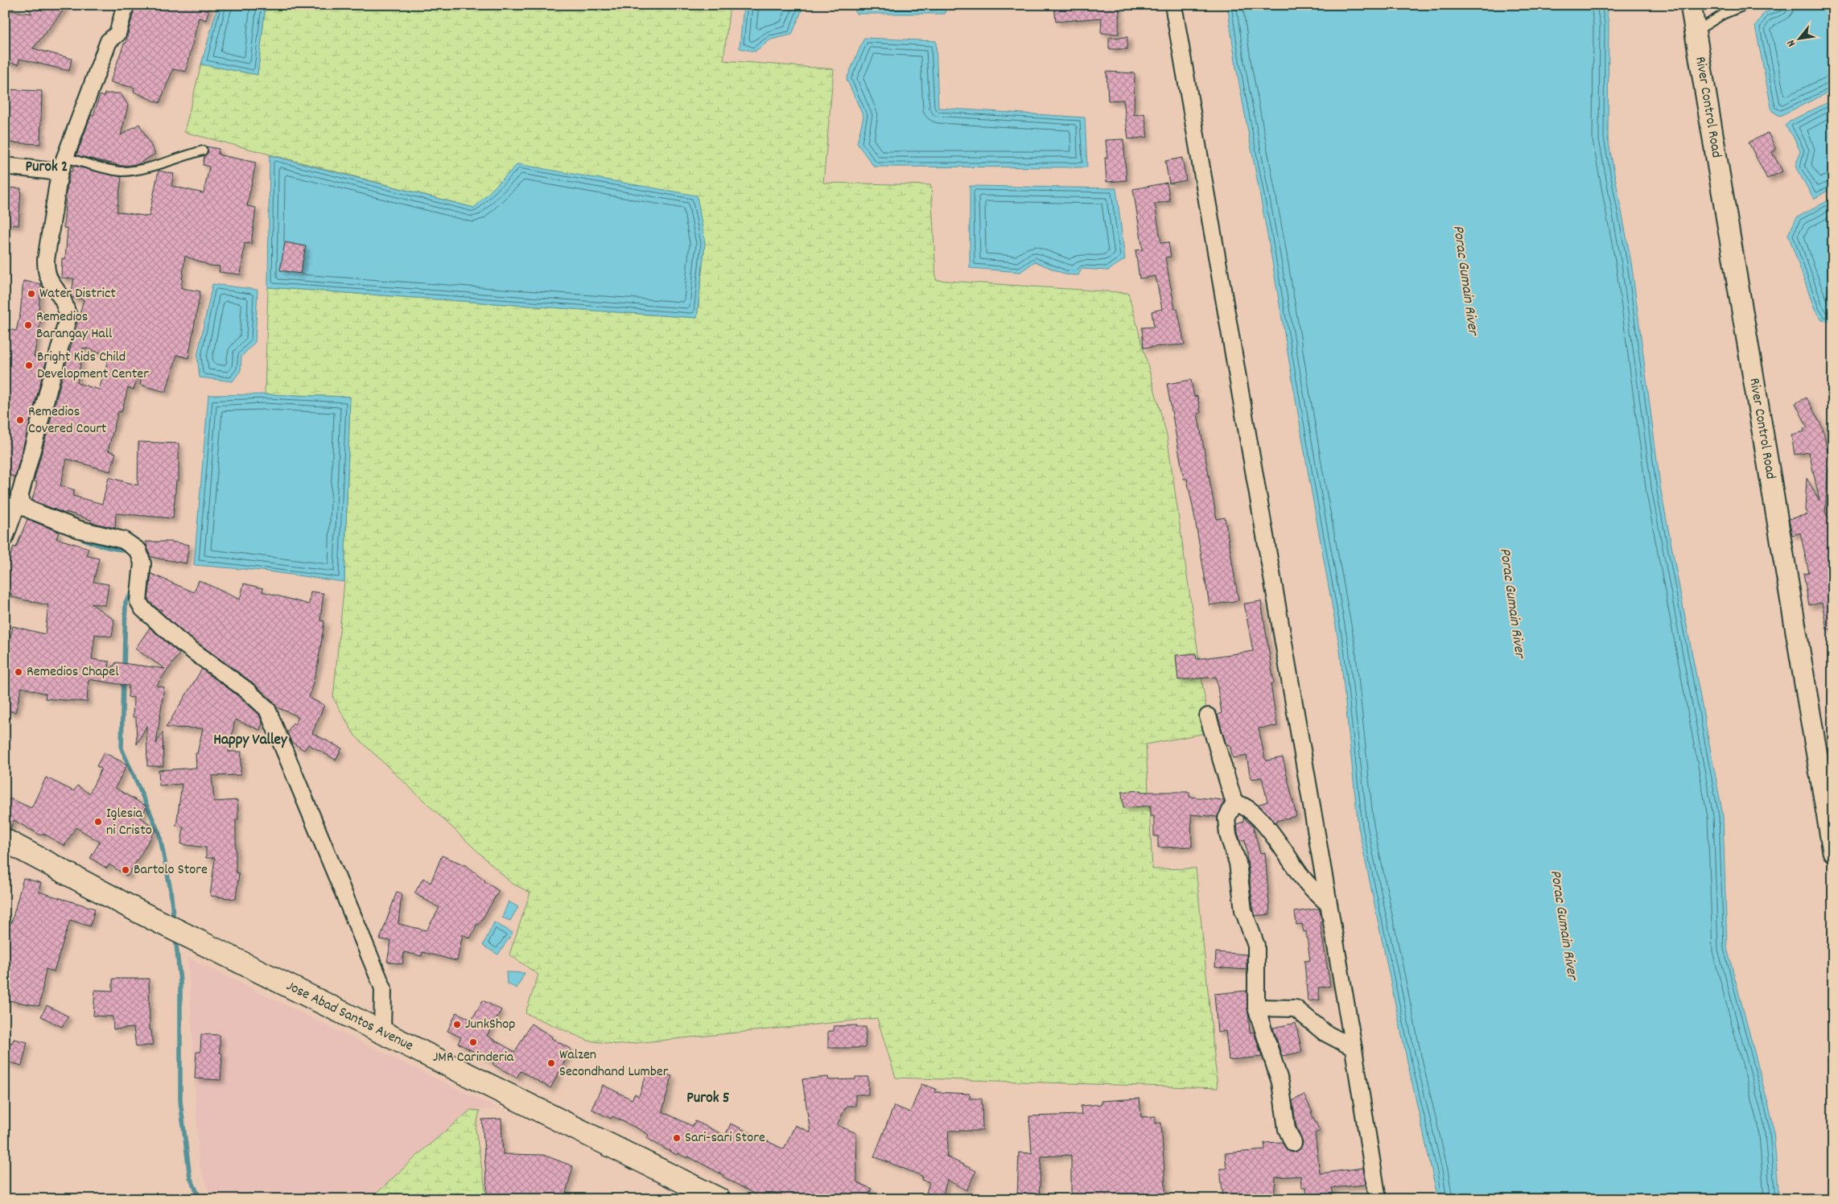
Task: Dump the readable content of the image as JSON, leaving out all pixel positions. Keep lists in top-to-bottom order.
{
  "streets": {
    "highway": ["Jose Abad Santos Avenue"],
    "street": ["River Control Road"]
  },
  "districts": ["Purok 2", "Happy Valley", "Purok 5"],
  "water": ["Porac Gumain River"],
  "places": [
    "Water District",
    "Remedios Barangay Hall",
    "Bright Kids Child Development Center",
    "Remedios Covered Court",
    "Remedios Chapel",
    "Iglesia ni Cristo",
    "Bartolo Store",
    "JunkShop",
    "JMR Carinderia",
    "Walzen Secondhand Lumber",
    "Sari-sari Store"
  ],
  "north": "bottom left"
}
